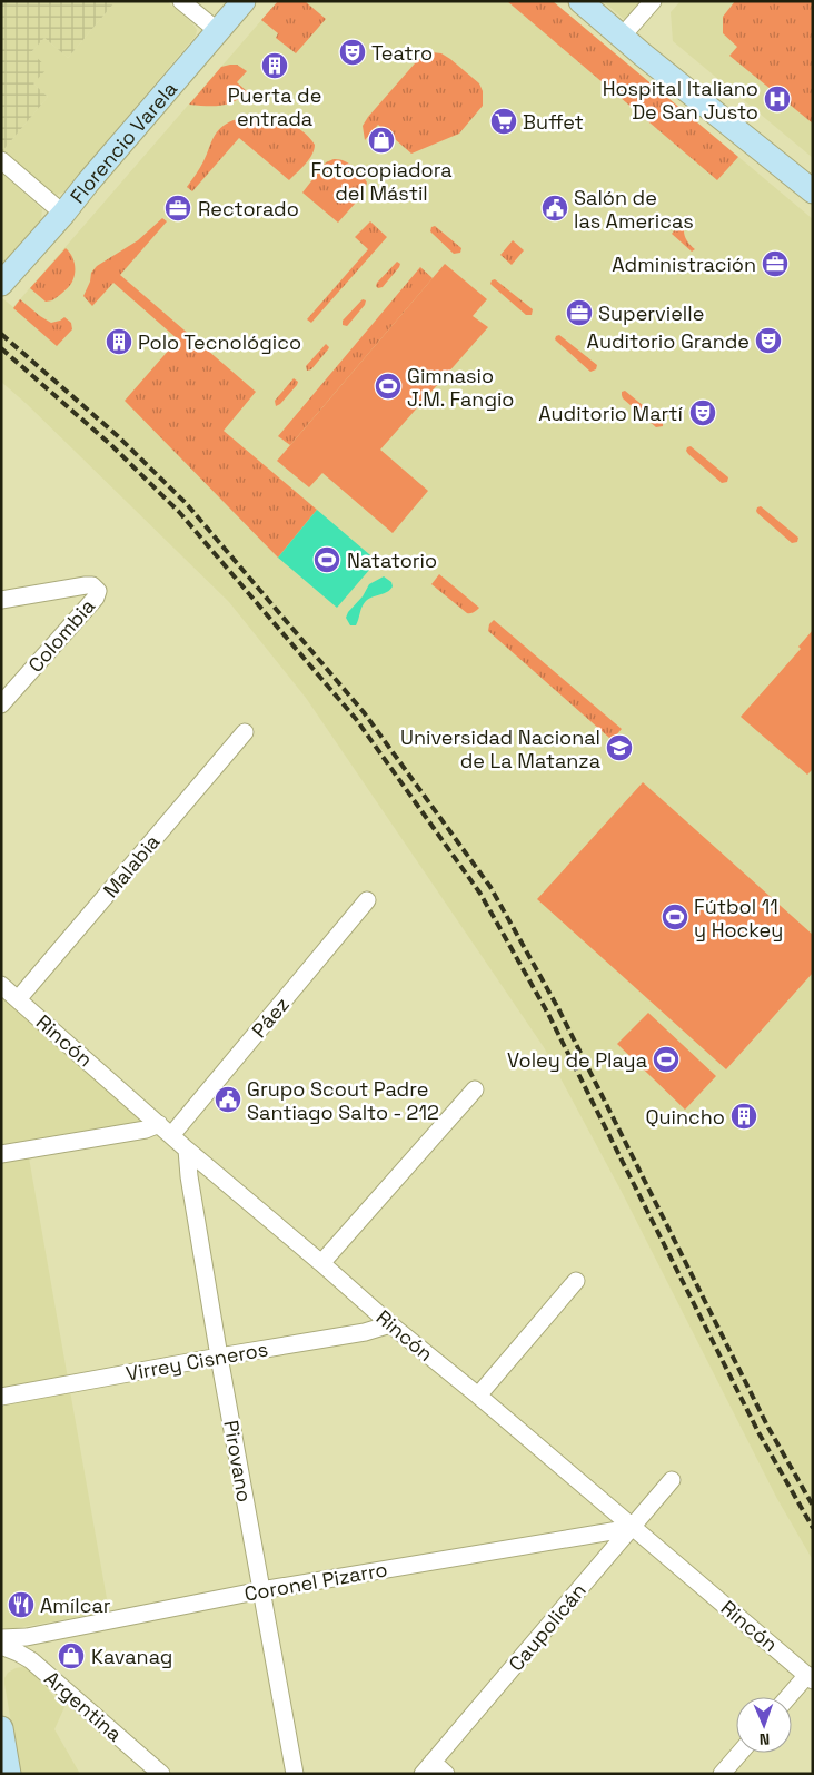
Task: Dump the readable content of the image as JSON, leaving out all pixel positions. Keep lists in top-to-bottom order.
{
  "streets": {
    "main road": ["Florencio Varela"],
    "street": [
      "Colombia",
      "Malabia",
      "Páez",
      "Rincón",
      "Virrey Cisneros",
      "Pirovano",
      "Coronel Pizarro",
      "Caupolicán",
      "Argentina"
    ]
  },
  "crossings": [
    ["Malabia", "Rincón"],
    ["Páez", "Rincón"],
    ["Rincón", "Virrey Cisneros"],
    ["Rincón", "Pirovano"],
    ["Rincón", "Coronel Pizarro"],
    ["Rincón", "Caupolicán"],
    ["Virrey Cisneros", "Pirovano"],
    ["Pirovano", "Coronel Pizarro"],
    ["Coronel Pizarro", "Caupolicán"]
  ],
  "places": {
    "theatre": ["Teatro", "Auditorio Grande", "Auditorio Martí"],
    "building": ["Puerta de entrada", "Polo Tecnológico", "Quincho"],
    "hospital": ["Hospital Italiano De San Justo"],
    "supermarket": ["Buffet"],
    "shop": ["Fotocopiadora del Mástil", "Kavanag"],
    "office": ["Rectorado", "Administración", "Supervielle"],
    "public building": ["Salón de las Americas", "Grupo Scout Padre Santiago Salto - 212"],
    "sports": [
      "Gimnasio J.M. Fangio",
      "Natatorio",
      "Fútbol 11 y Hockey",
      "Voley de Playa"
    ],
    "school or university": ["Universidad Nacional de La Matanza"],
    "restaurant": ["Amílcar"]
  },
  "north": "bottom"
}
